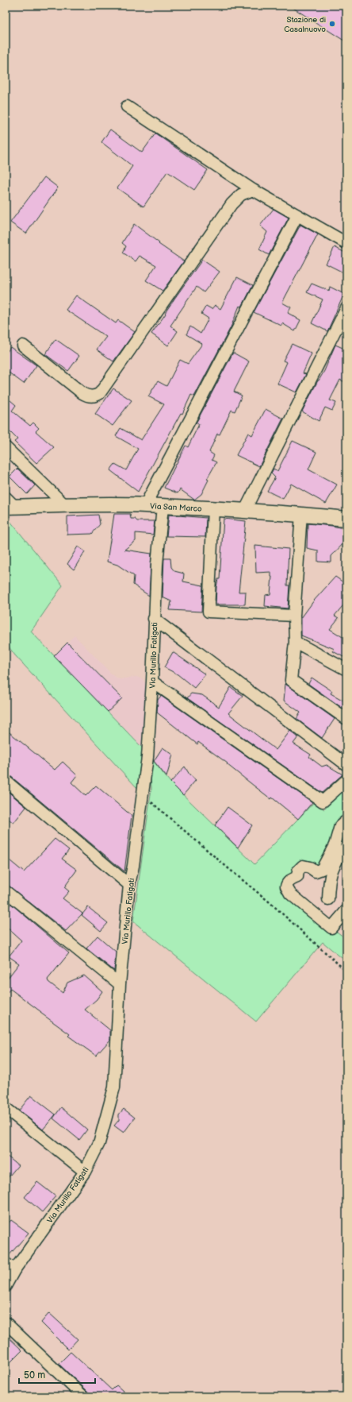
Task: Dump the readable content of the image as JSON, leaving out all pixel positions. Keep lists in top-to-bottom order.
{
  "streets": {
    "main road": ["Via San Marco"],
    "street": ["Via Murillo Fatigati"]
  },
  "crossings": [
    ["Via San Marco", "Via Murillo Fatigati"]
  ],
  "places": ["Stazione di Casalnuovo"],
  "scale_bar": "50 m"
}
